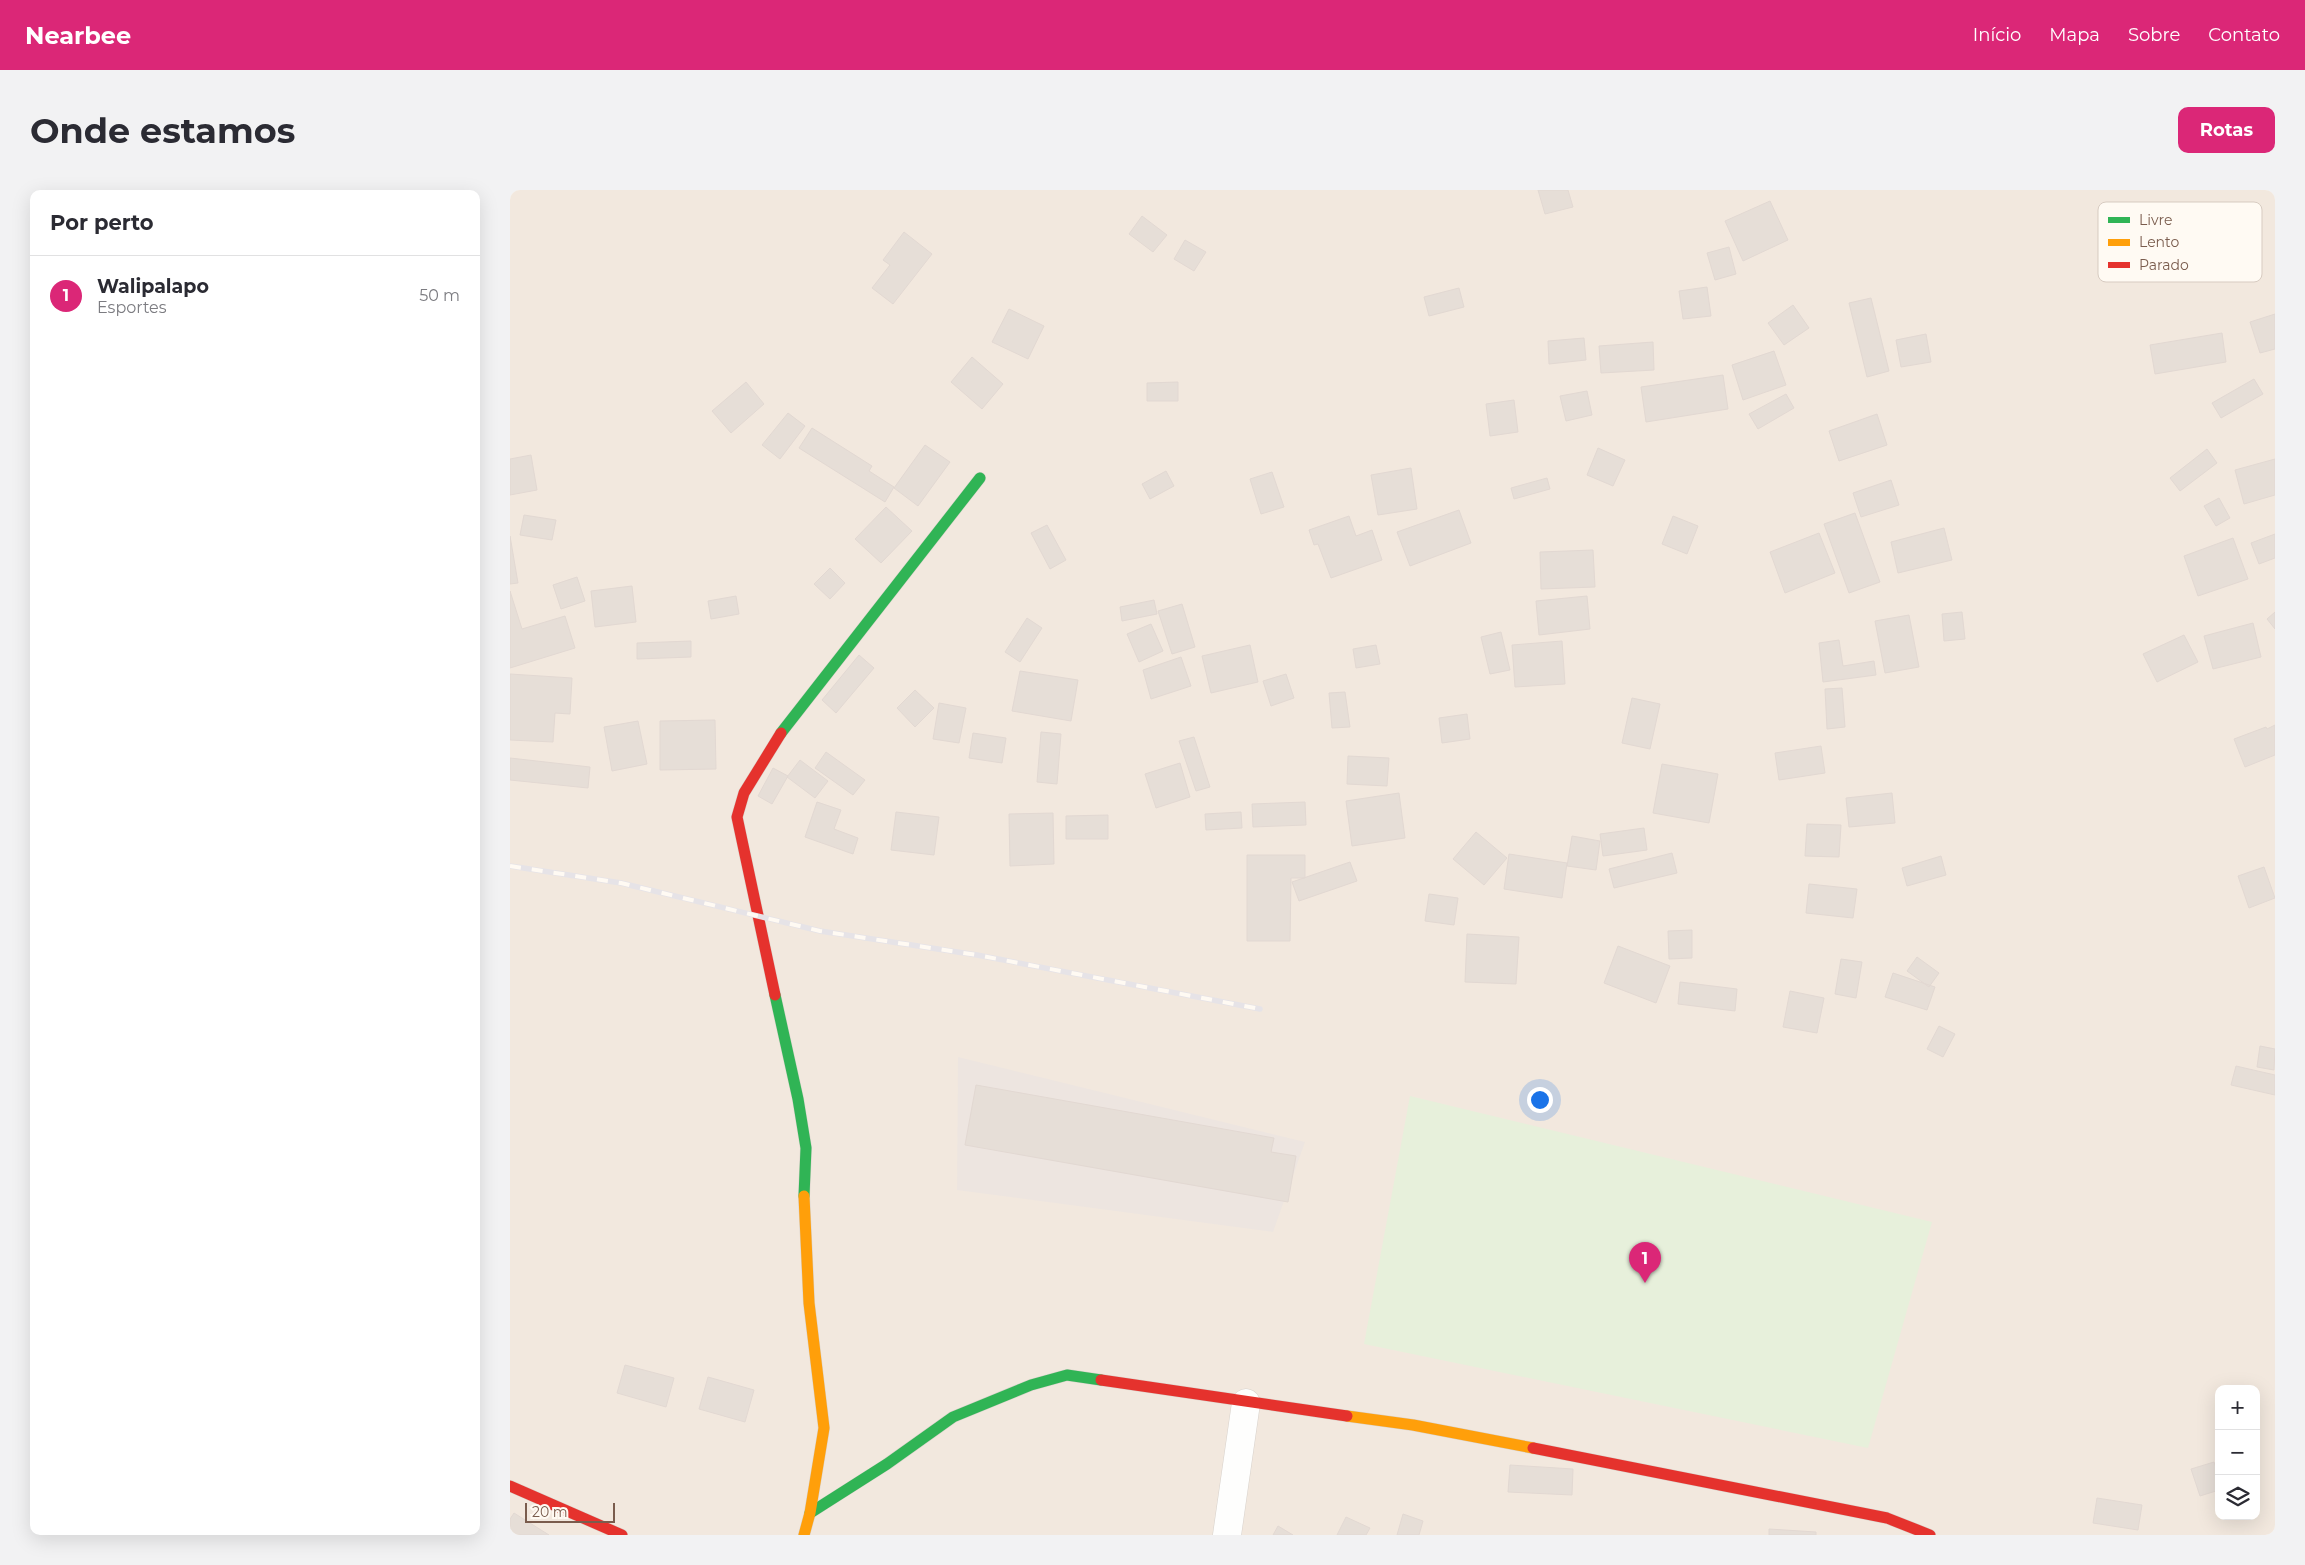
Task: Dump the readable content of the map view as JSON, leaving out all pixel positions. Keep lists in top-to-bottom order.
{
  "legend": ["Livre", "Lento", "Parado"],
  "scale_bar": "20 m",
  "page": {
    "header": "Nearbee",
    "nav": [
      "Início",
      "Mapa",
      "Sobre",
      "Contato"
    ],
    "buttons": "Rotas",
    "title": "Onde estamos",
    "heading": "Por perto",
    "list": [
      {
        "mark": "1",
        "name": "Walipalapo",
        "note": "Esportes",
        "value": "50 m"
      }
    ],
    "pins": "1",
    "map_buttons": ["+", "−"],
    "scale": "20 m"
  }
}
